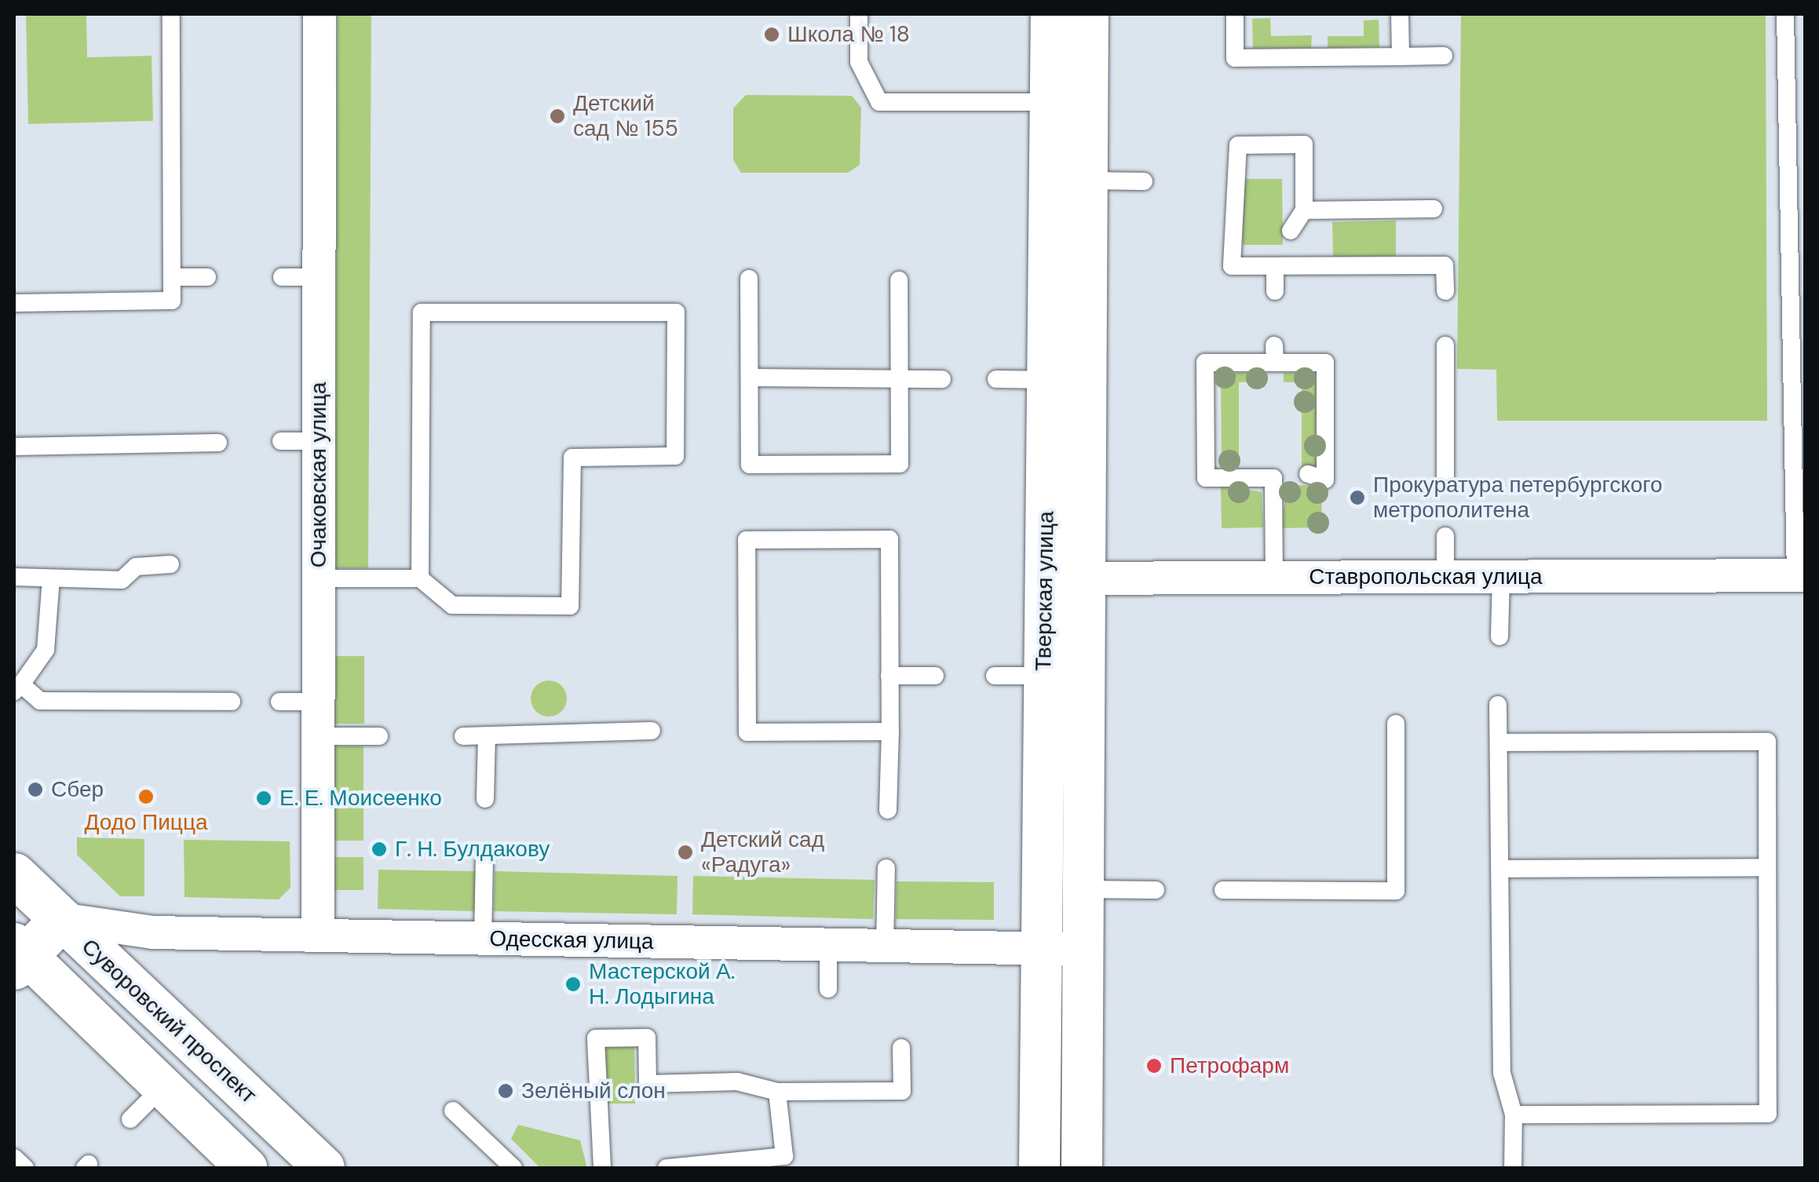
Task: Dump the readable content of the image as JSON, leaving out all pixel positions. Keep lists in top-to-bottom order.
{
  "streets": {
    "main road": ["Суворовский проспект"],
    "street": [
      "Очаковская улица",
      "Ставропольская улица",
      "Тверская улица",
      "Одесская улица"
    ]
  },
  "crossings": [
    ["Очаковская улица", "Одесская улица"],
    ["Ставропольская улица", "Тверская улица"],
    ["Тверская улица", "Одесская улица"],
    ["Одесская улица", "Суворовский проспект"]
  ],
  "places": [
    "Школа № 18",
    "Детский сад № 155",
    "Прокуратура петербургского метрополитена",
    "Сбер",
    "Додо Пицца",
    "Е. Е. Моисеенко",
    "Г. Н. Булдакову",
    "Детский сад «Радуга»",
    "Мастерской А. Н. Лодыгина",
    "Петрофарм",
    "Зелёный слон"
  ]
}
